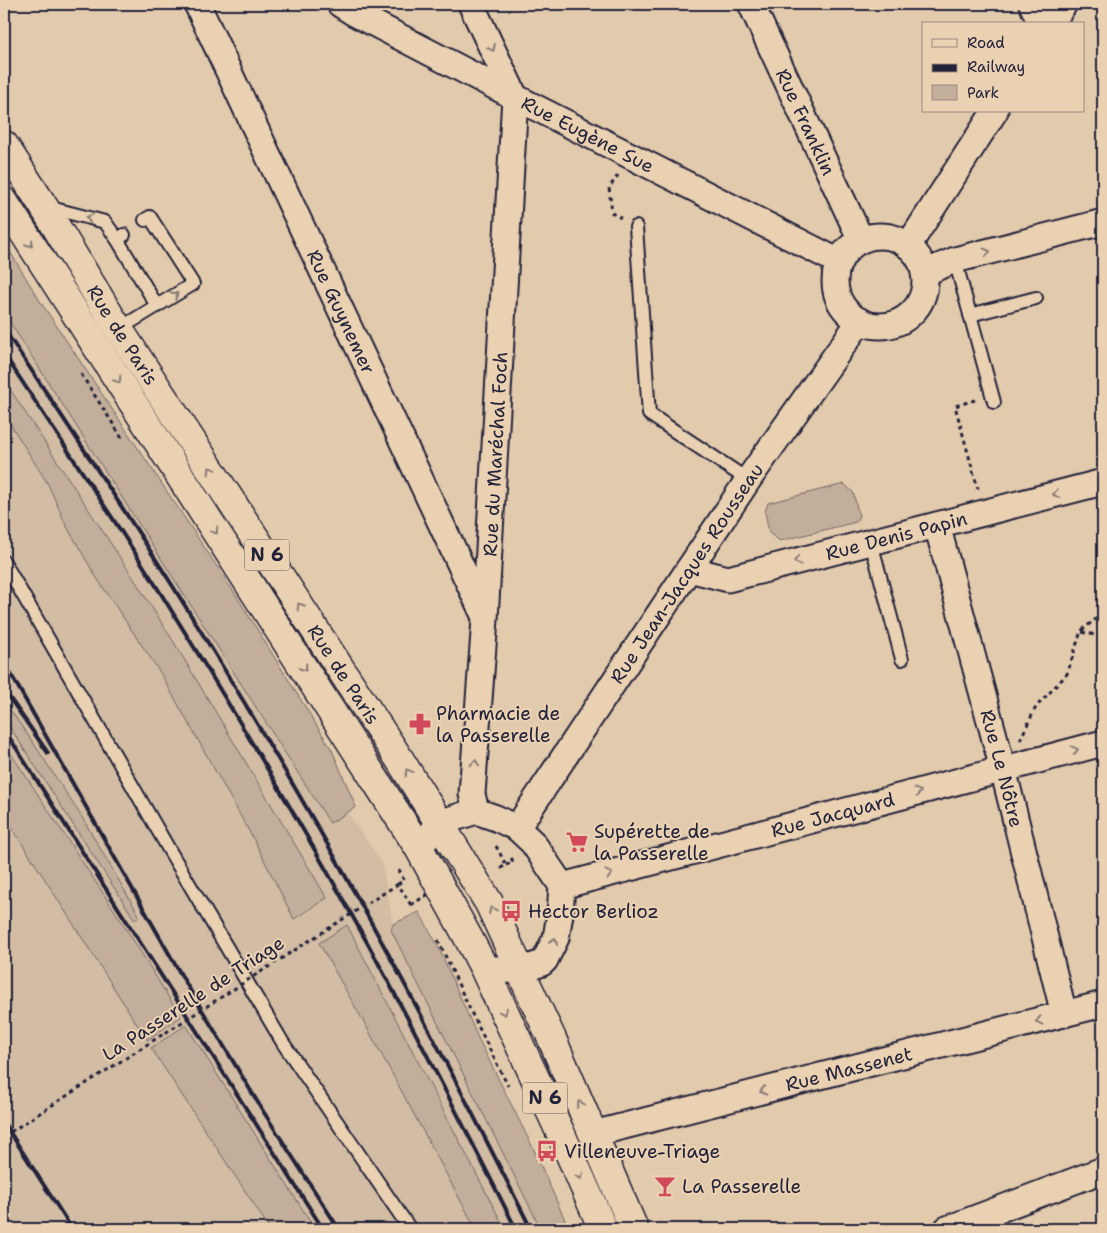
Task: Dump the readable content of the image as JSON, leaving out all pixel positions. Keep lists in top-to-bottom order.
{
  "streets": {
    "main road": ["Rue de Paris", "N 6"],
    "street": [
      "Rue Franklin",
      "Rue Eugène Sue",
      "Rue Guynemer",
      "Rue du Maréchal Foch",
      "Rue Denis Papin",
      "Rue Jean-Jacques Rousseau",
      "Rue Le Nôtre",
      "Rue Jacquard",
      "Rue Massenet"
    ],
    "path": ["La Passerelle de Triage"]
  },
  "crossings": [
    ["Rue Franklin", "Rue Eugène Sue"],
    ["Rue Franklin", "Rue Jean-Jacques Rousseau"],
    ["Rue Eugène Sue", "Rue du Maréchal Foch"],
    ["Rue Eugène Sue", "Rue Jean-Jacques Rousseau"],
    ["Rue Guynemer", "Rue du Maréchal Foch"],
    ["Rue de Paris", "Rue Massenet"],
    ["Rue Denis Papin", "Rue Jean-Jacques Rousseau"],
    ["Rue Denis Papin", "Rue Le Nôtre"],
    ["Rue Le Nôtre", "Rue Jacquard"],
    ["Rue Le Nôtre", "Rue Massenet"]
  ],
  "one_way": ["Rue Denis Papin", "Rue Jacquard"],
  "places": {
    "pharmacy": ["Pharmacie de la Passerelle"],
    "supermarket": ["Supérette de la Passerelle"],
    "bus stop": ["Hector Berlioz", "Villeneuve-Triage"],
    "bar": ["La Passerelle"]
  },
  "legend": ["Road", "Railway", "Park"]
}
